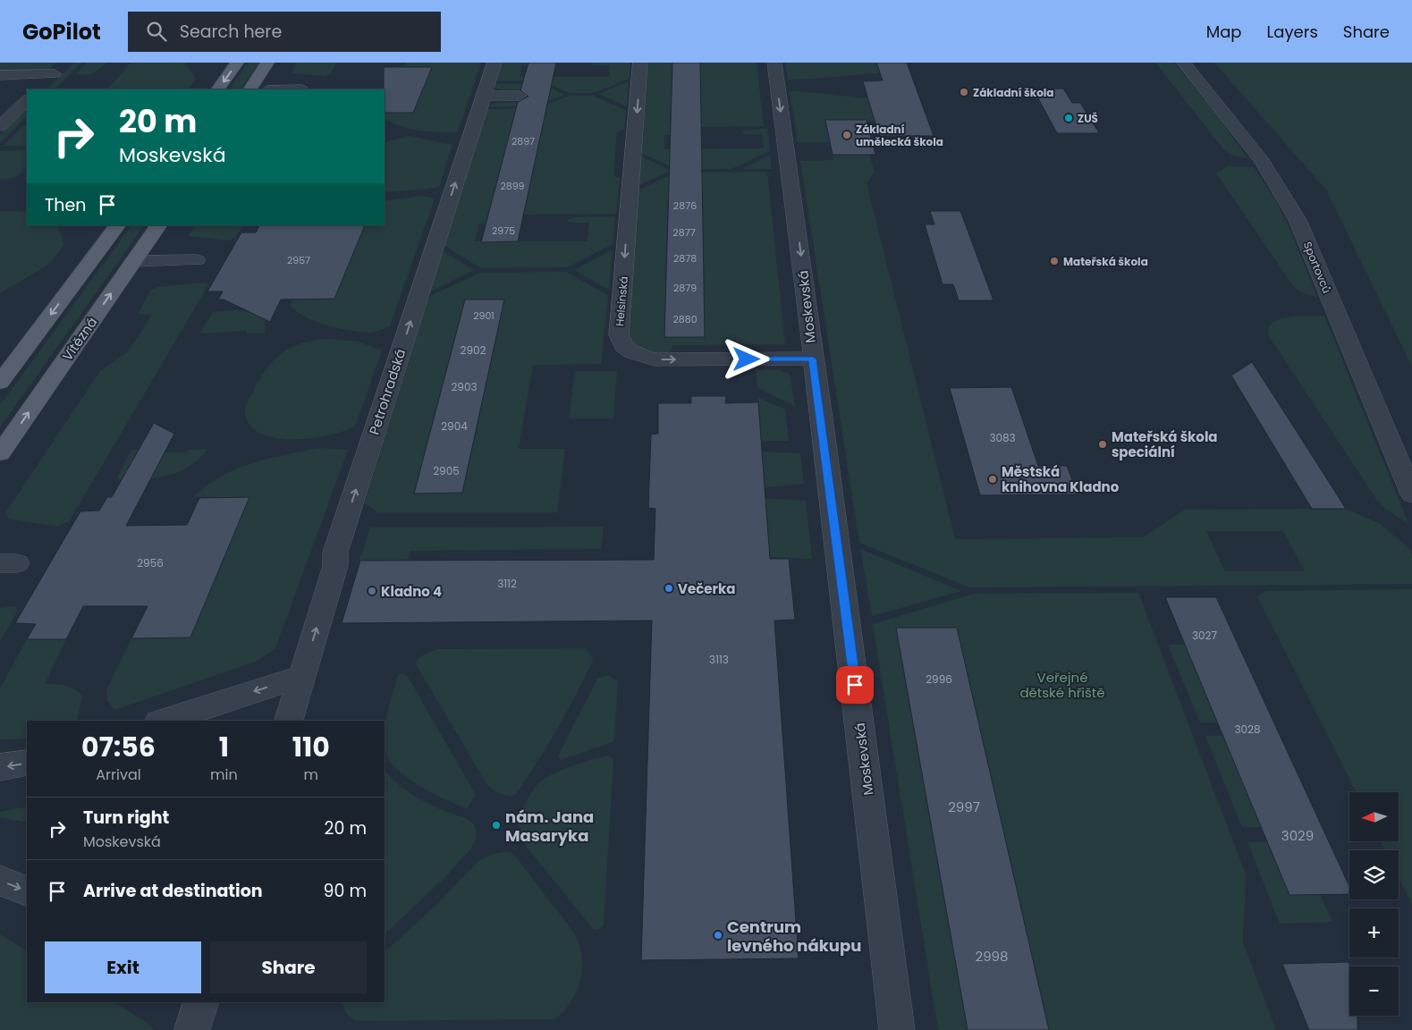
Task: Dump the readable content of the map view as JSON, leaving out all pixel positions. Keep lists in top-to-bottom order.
{
  "streets": {
    "main road": ["Vítězná"],
    "street": [
      "Sportovců",
      "Helsinská",
      "Moskevská",
      "Petrohradská"
    ]
  },
  "crossings": [
    ["Helsinská", "Moskevská"]
  ],
  "one_way": ["Petrohradská"],
  "parks": ["Veřejné dětské hřiště"],
  "places": [
    "Základní škola",
    "ZUŠ",
    "Základní umělecká škola",
    "Mateřská škola",
    "Mateřská škola speciální",
    "Městská knihovna Kladno",
    "Večerka",
    "Kladno 4",
    "nám. Jana Masaryka",
    "Centrum levného nákupu"
  ],
  "house_numbers": [
    "2897",
    "2899",
    "2876",
    "2975",
    "2877",
    "2878",
    "2957",
    "2879",
    "2901",
    "2880",
    "2902",
    "2903",
    "2904",
    "3083",
    "2905",
    "2956",
    "3112",
    "3027",
    "3113",
    "2996",
    "3028",
    "2997",
    "3029",
    "2998"
  ],
  "north": "left",
  "page": {
    "header": "GoPilot",
    "search": "Search here",
    "nav": ["Map", "Layers", "Share"],
    "turn": ["20 m", "Moskevská"],
    "then": "Then",
    "eta": [
      "07:56",
      "Arrival",
      "1",
      "min",
      "110",
      "m"
    ],
    "map_buttons": ["+", "−"],
    "list": [
      {
        "name": "Turn right",
        "note": "Moskevská",
        "value": "20 m"
      },
      {
        "name": "Arrive at destination",
        "value": "90 m"
      }
    ],
    "buttons": ["Exit", "Share"]
  }
}
